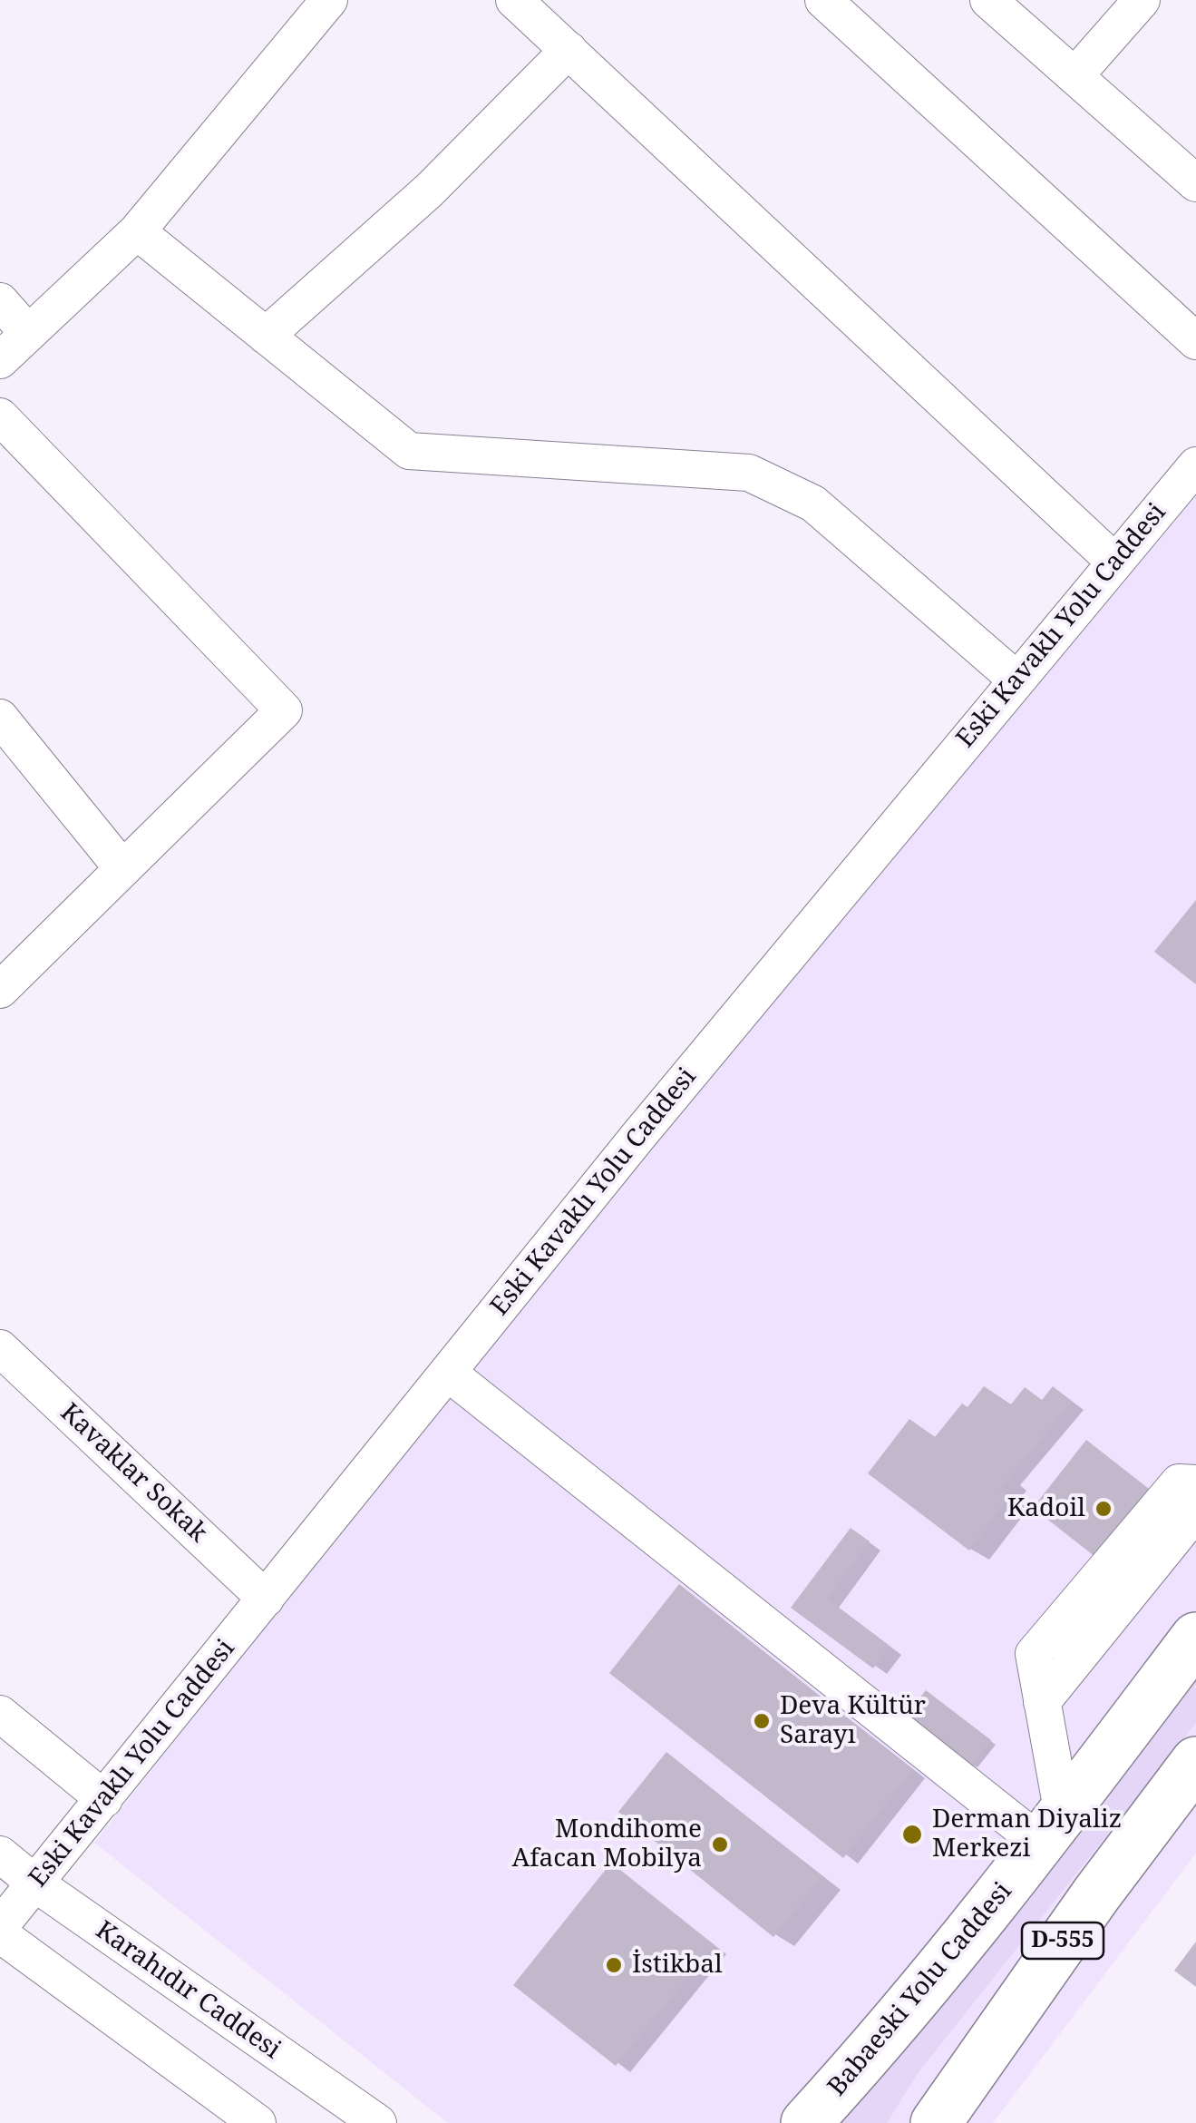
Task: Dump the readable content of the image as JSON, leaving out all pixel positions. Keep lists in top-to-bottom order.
{
  "streets": {
    "highway": ["D-555", "Babaeski Yolu Caddesi"],
    "street": ["Eski Kavaklı Yolu Caddesi", "Kavaklar Sokak", "Karahıdır Caddesi"]
  },
  "crossings": [
    ["Eski Kavaklı Yolu Caddesi", "Kavaklar Sokak"],
    ["Eski Kavaklı Yolu Caddesi", "Karahıdır Caddesi"]
  ],
  "places": [
    "Kadoil",
    "Deva Kültür Sarayı",
    "Derman Diyaliz Merkezi",
    "Mondihome Afacan Mobilya",
    "İstikbal"
  ]
}
